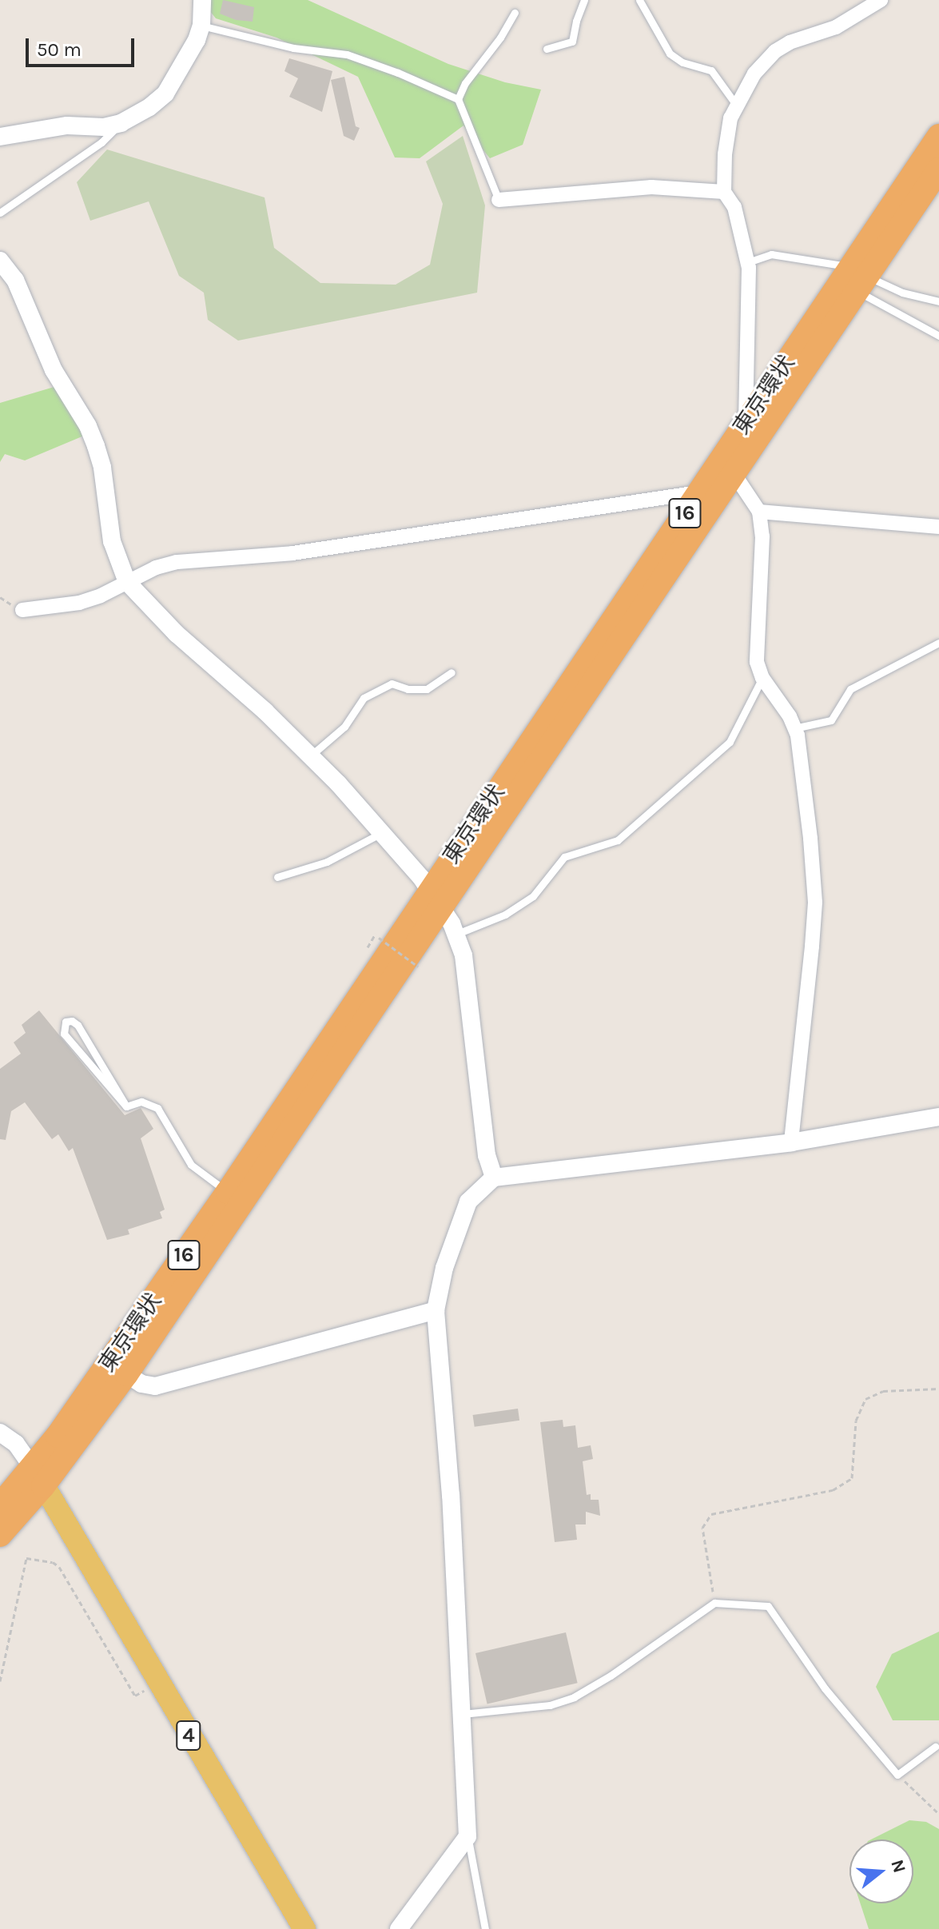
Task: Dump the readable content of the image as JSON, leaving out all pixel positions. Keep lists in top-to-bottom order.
{
  "streets": {
    "highway": ["東京環状", "16"],
    "main road": ["4"]
  },
  "crossings": [
    ["東京環状", "4"]
  ],
  "scale_bar": "50 m",
  "north": "right"
}
